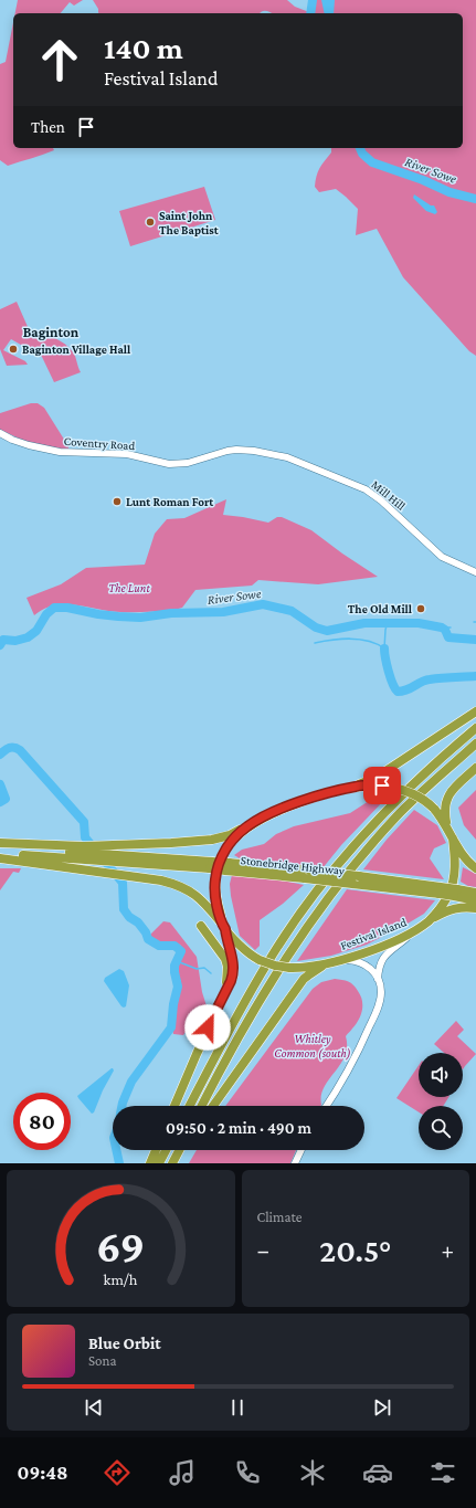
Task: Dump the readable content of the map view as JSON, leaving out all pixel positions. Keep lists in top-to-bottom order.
{
  "streets": {
    "highway": ["Stonebridge Highway", "Festival Island"],
    "street": ["Coventry Road", "Mill Hill"]
  },
  "crossings": [
    ["Coventry Road", "Mill Hill"]
  ],
  "districts": ["Baginton"],
  "water": ["River Sowe"],
  "parks": ["The Lunt", "Whitley Common (south)"],
  "places": [
    "Saint John The Baptist",
    "Baginton Village Hall",
    "Lunt Roman Fort",
    "The Old Mill"
  ],
  "page": {
    "turn": ["140 m", "Festival Island"],
    "then": "Then",
    "limit": "80",
    "trip": "09:50 · 2 min · 490 m",
    "tile": "Climate",
    "heat": ["−", "20.5°", "+"],
    "song": ["Blue Orbit", "Sona"],
    "tabs": "09:48",
    "gauge": ["69", "km/h"]
  }
}
